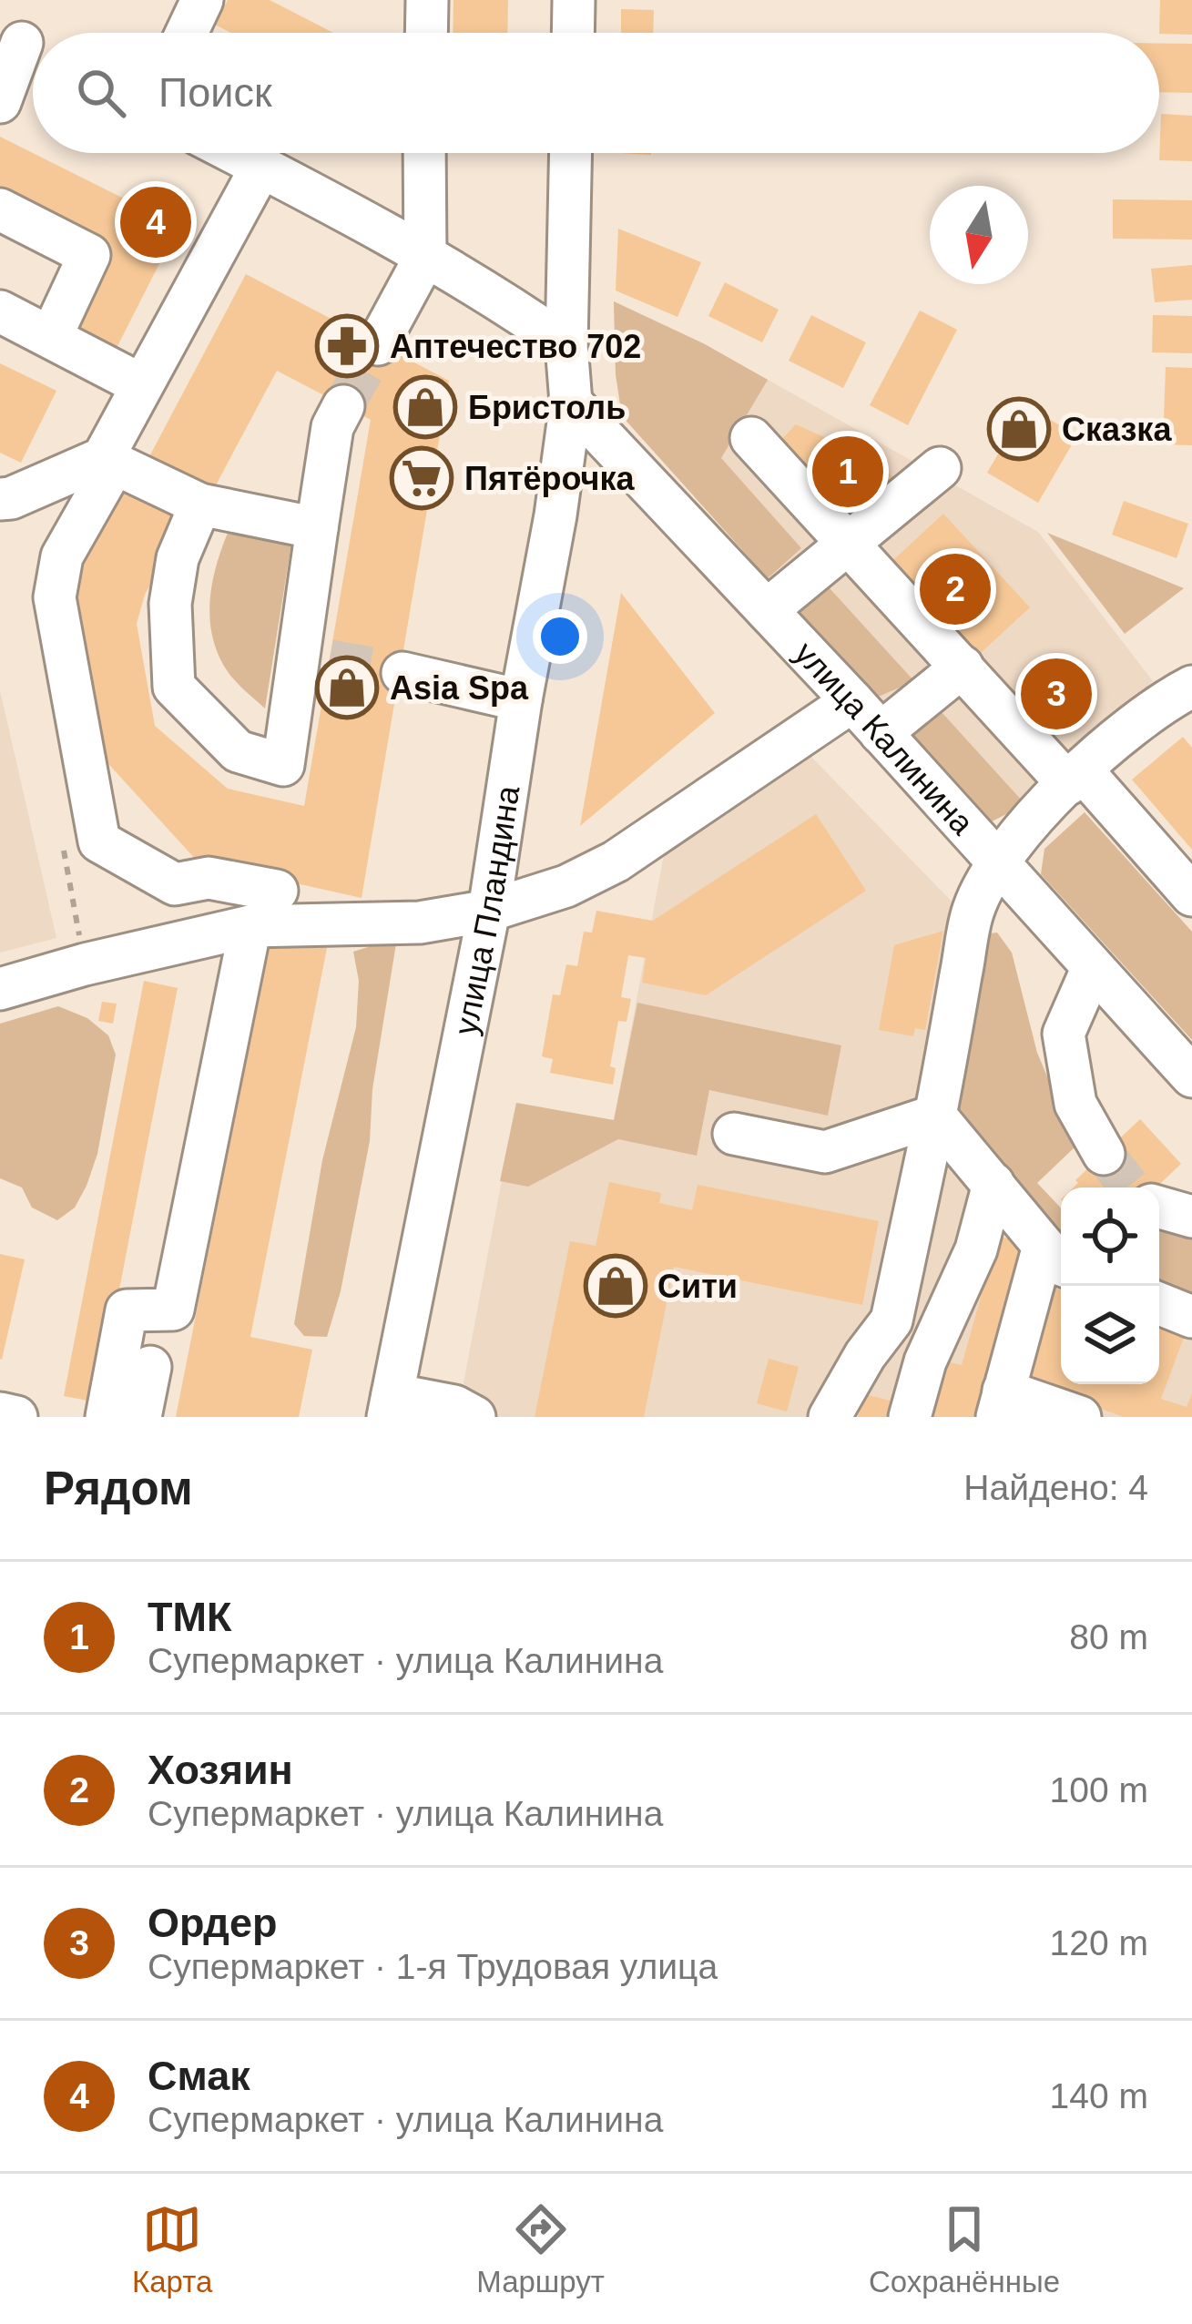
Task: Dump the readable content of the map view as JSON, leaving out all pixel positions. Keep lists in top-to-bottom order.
{
  "streets": {
    "street": ["улица Калинина", "улица Пландина"]
  },
  "crossings": [
    ["улица Калинина", "улица Пландина"]
  ],
  "places": {
    "pharmacy": ["Аптечество 702"],
    "shop": [
      "Бристоль",
      "Сказка",
      "Asia Spa",
      "Сити"
    ],
    "supermarket": ["Пятёрочка"]
  },
  "north": "bottom",
  "page": {
    "search": "Поиск",
    "pins": [
      "4",
      "1",
      "2",
      "3"
    ],
    "heading": ["Рядом", "Найдено: 4"],
    "list": [
      {
        "mark": "1",
        "name": "ТМК",
        "note": "Супермаркет · улица Калинина",
        "value": "80 m"
      },
      {
        "mark": "2",
        "name": "Хозяин",
        "note": "Супермаркет · улица Калинина",
        "value": "100 m"
      },
      {
        "mark": "3",
        "name": "Ордер",
        "note": "Супермаркет · 1-я Трудовая улица",
        "value": "120 m"
      },
      {
        "mark": "4",
        "name": "Смак",
        "note": "Супермаркет · улица Калинина",
        "value": "140 m"
      }
    ],
    "nav": ["Карта", "Маршрут", "Сохранённые"]
  }
}
